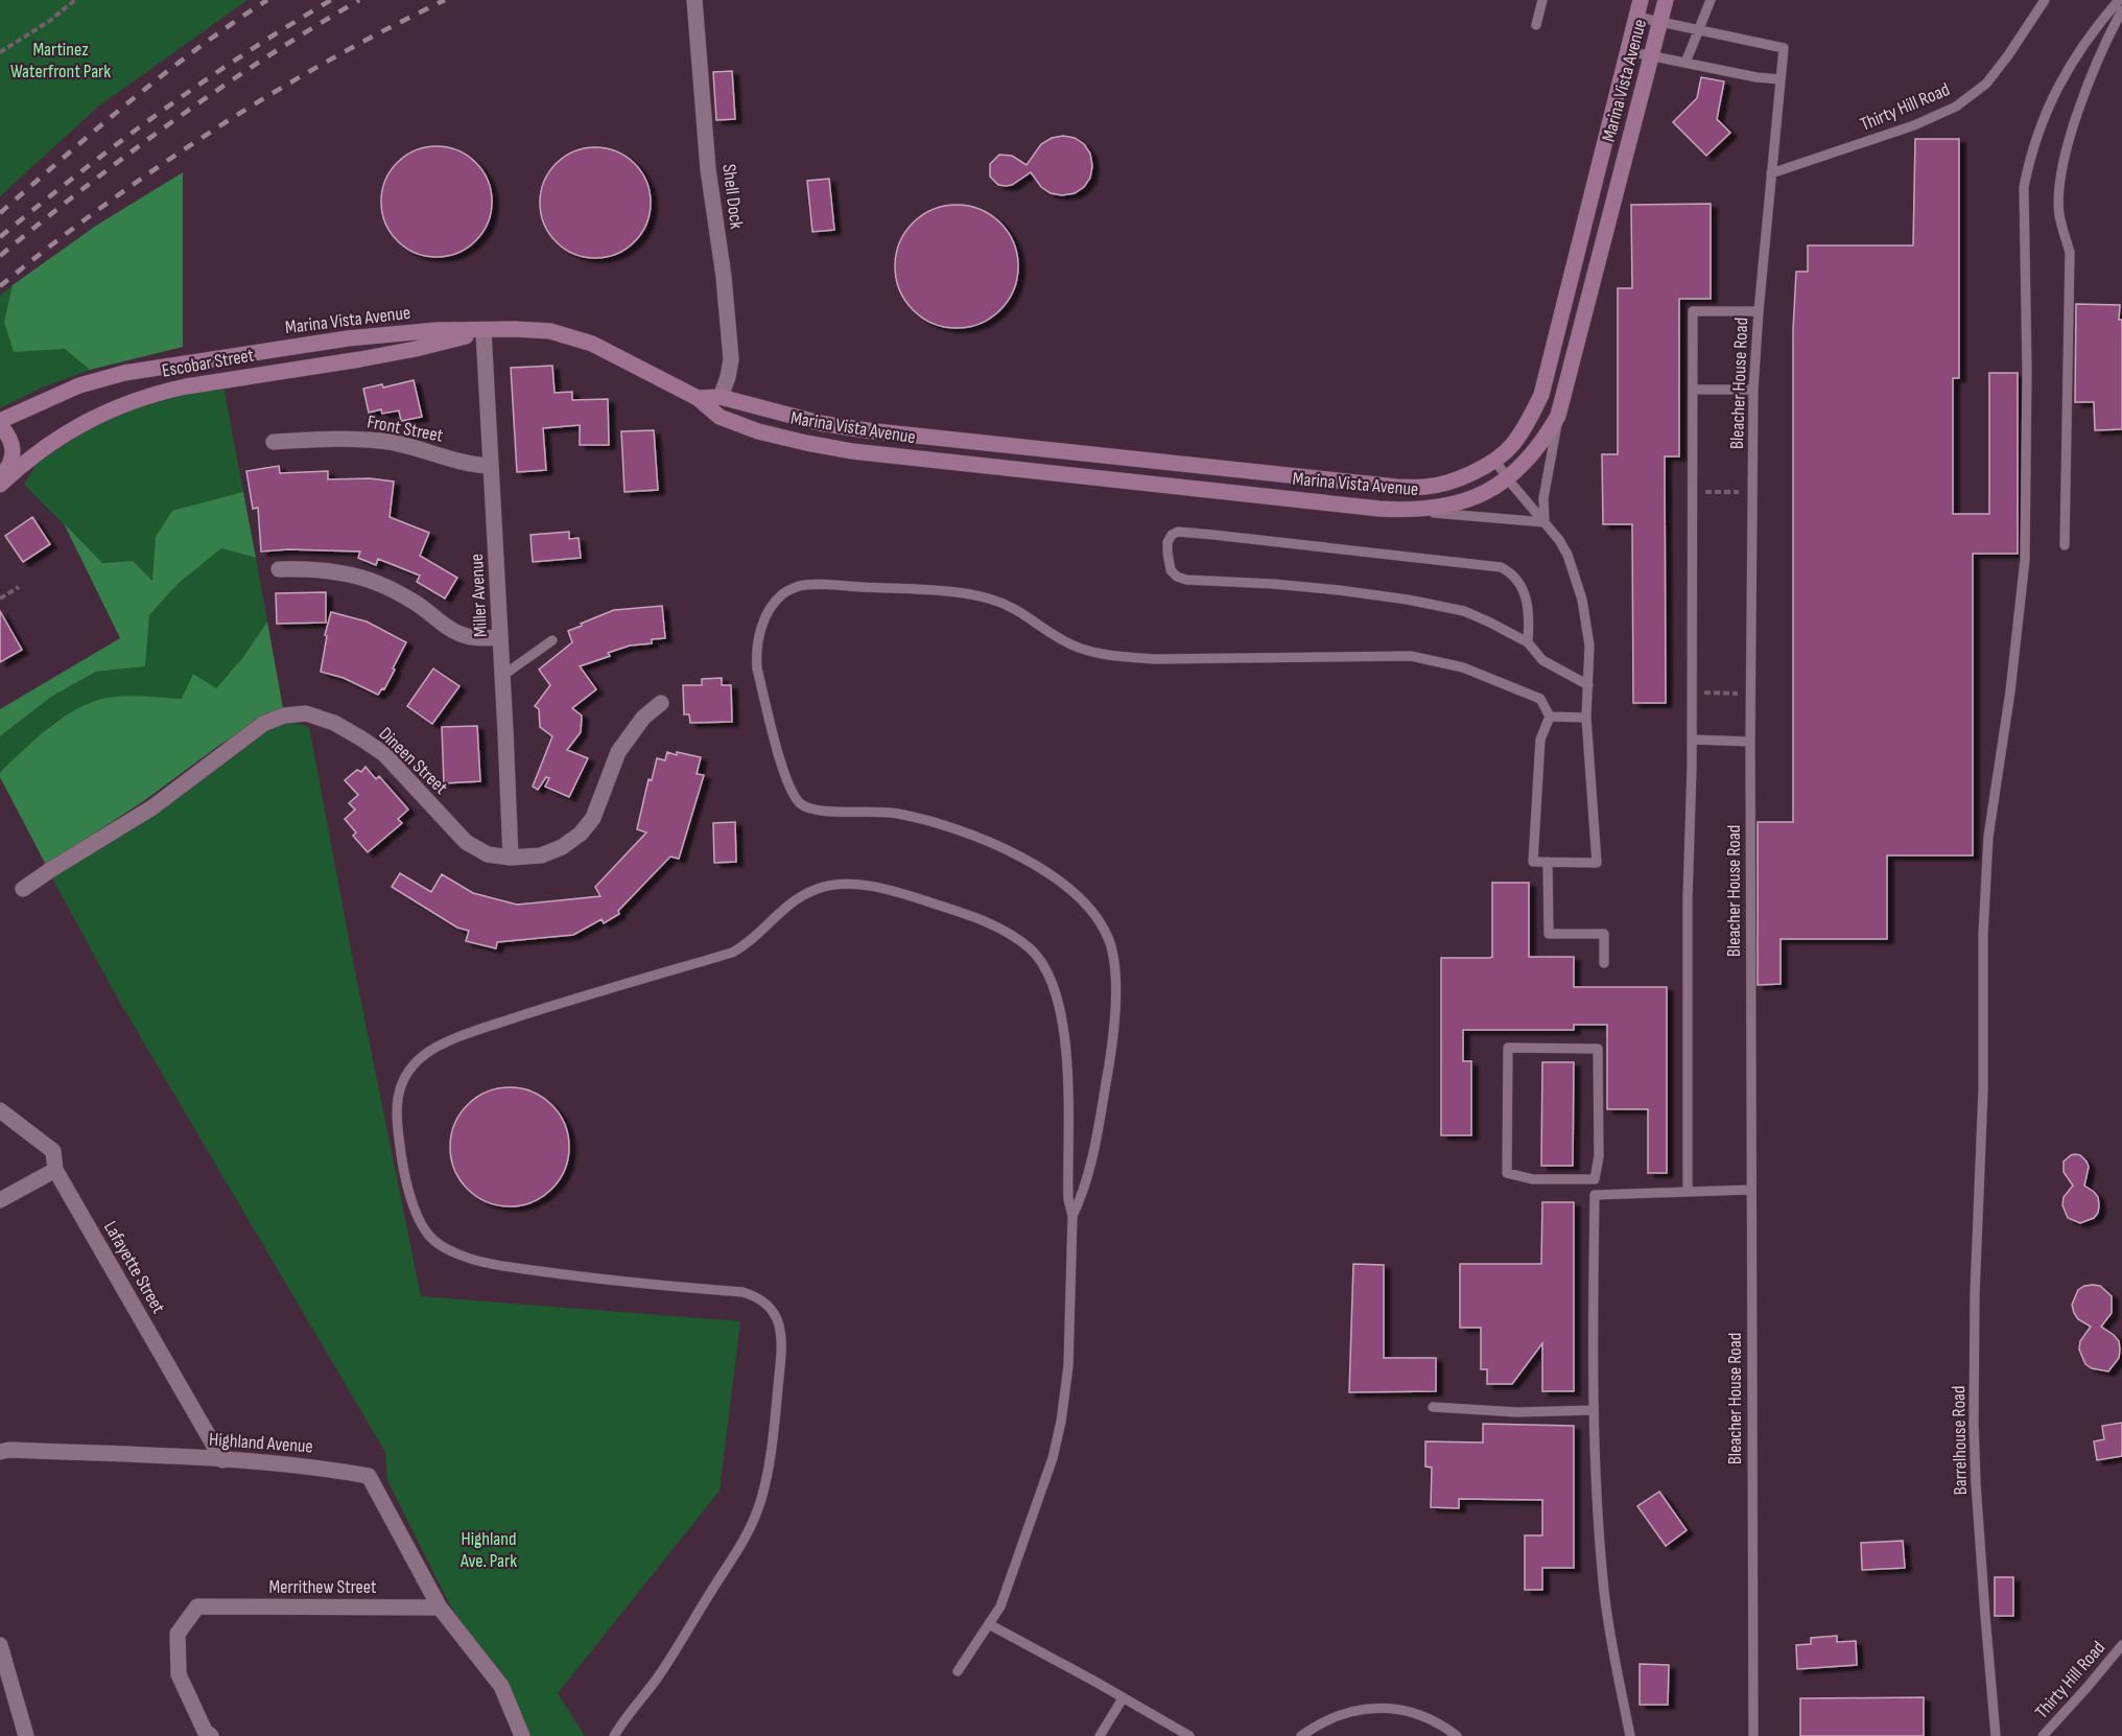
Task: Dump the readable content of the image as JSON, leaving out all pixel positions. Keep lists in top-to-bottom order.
{
  "streets": {
    "main road": ["Marina Vista Avenue", "Escobar Street"],
    "street": [
      "Shell Dock",
      "Front Street",
      "Miller Avenue",
      "Dineen Street",
      "Lafayette Street",
      "Highland Avenue",
      "Merrithew Street"
    ],
    "lane": ["Thirty Hill Road", "Bleacher House Road", "Barrelhouse Road"]
  },
  "crossings": [
    ["Marina Vista Avenue", "Shell Dock"],
    ["Marina Vista Avenue", "Escobar Street"],
    ["Marina Vista Avenue", "Miller Avenue"],
    ["Thirty Hill Road", "Bleacher House Road"],
    ["Escobar Street", "Miller Avenue"],
    ["Front Street", "Miller Avenue"],
    ["Miller Avenue", "Dineen Street"],
    ["Lafayette Street", "Highland Avenue"],
    ["Highland Avenue", "Merrithew Street"]
  ],
  "parks": ["Martinez Waterfront Park", "Highland Ave. Park"]
}
